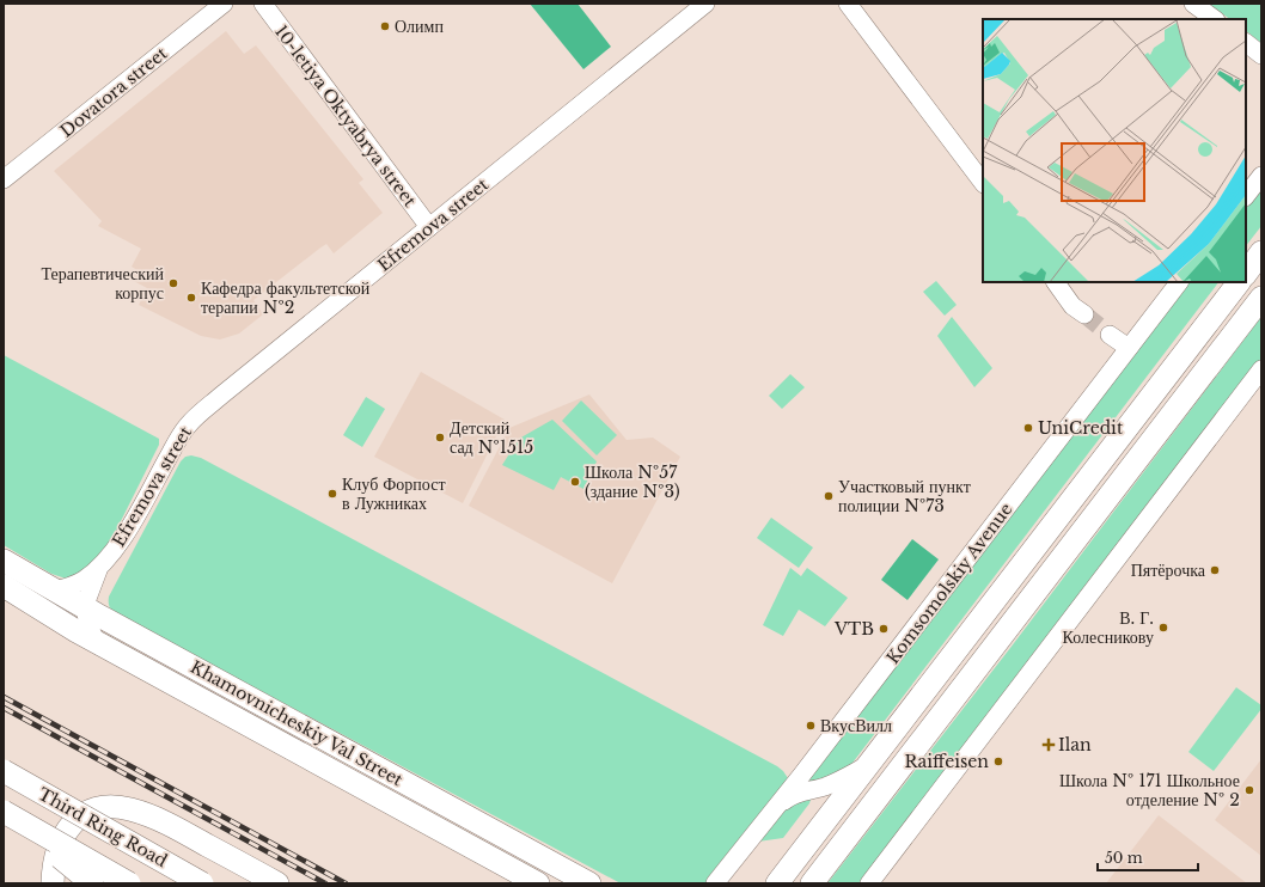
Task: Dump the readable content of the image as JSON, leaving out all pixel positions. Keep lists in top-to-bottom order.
{
  "streets": {
    "main road": ["Khamovnicheskiy Val Street", "Third Ring Road"],
    "street": [
      "Dovatora street",
      "10-letiya Oktyabrya street",
      "Efremova street",
      "Komsomolskiy Avenue"
    ]
  },
  "crossings": [
    ["10-letiya Oktyabrya street", "Efremova street"],
    ["Efremova street", "Khamovnicheskiy Val Street"]
  ],
  "places": {
    "other": [
      "Олимп",
      "Терапевтический корпус",
      "Кафедра факультетской терапии №2",
      "UniCredit",
      "Детский сад №1515",
      "Школа №57 (здание №3)",
      "Клуб Форпост в Лужниках",
      "Участковый пункт полиции №73",
      "Пятёрочка",
      "В. Г. Колесникову",
      "VTB",
      "ВкусВилл",
      "Raiffeisen",
      "Школа № 171 Школьное отделение № 2"
    ],
    "health": ["Ilan"]
  },
  "scale_bar": "50 m"
}
